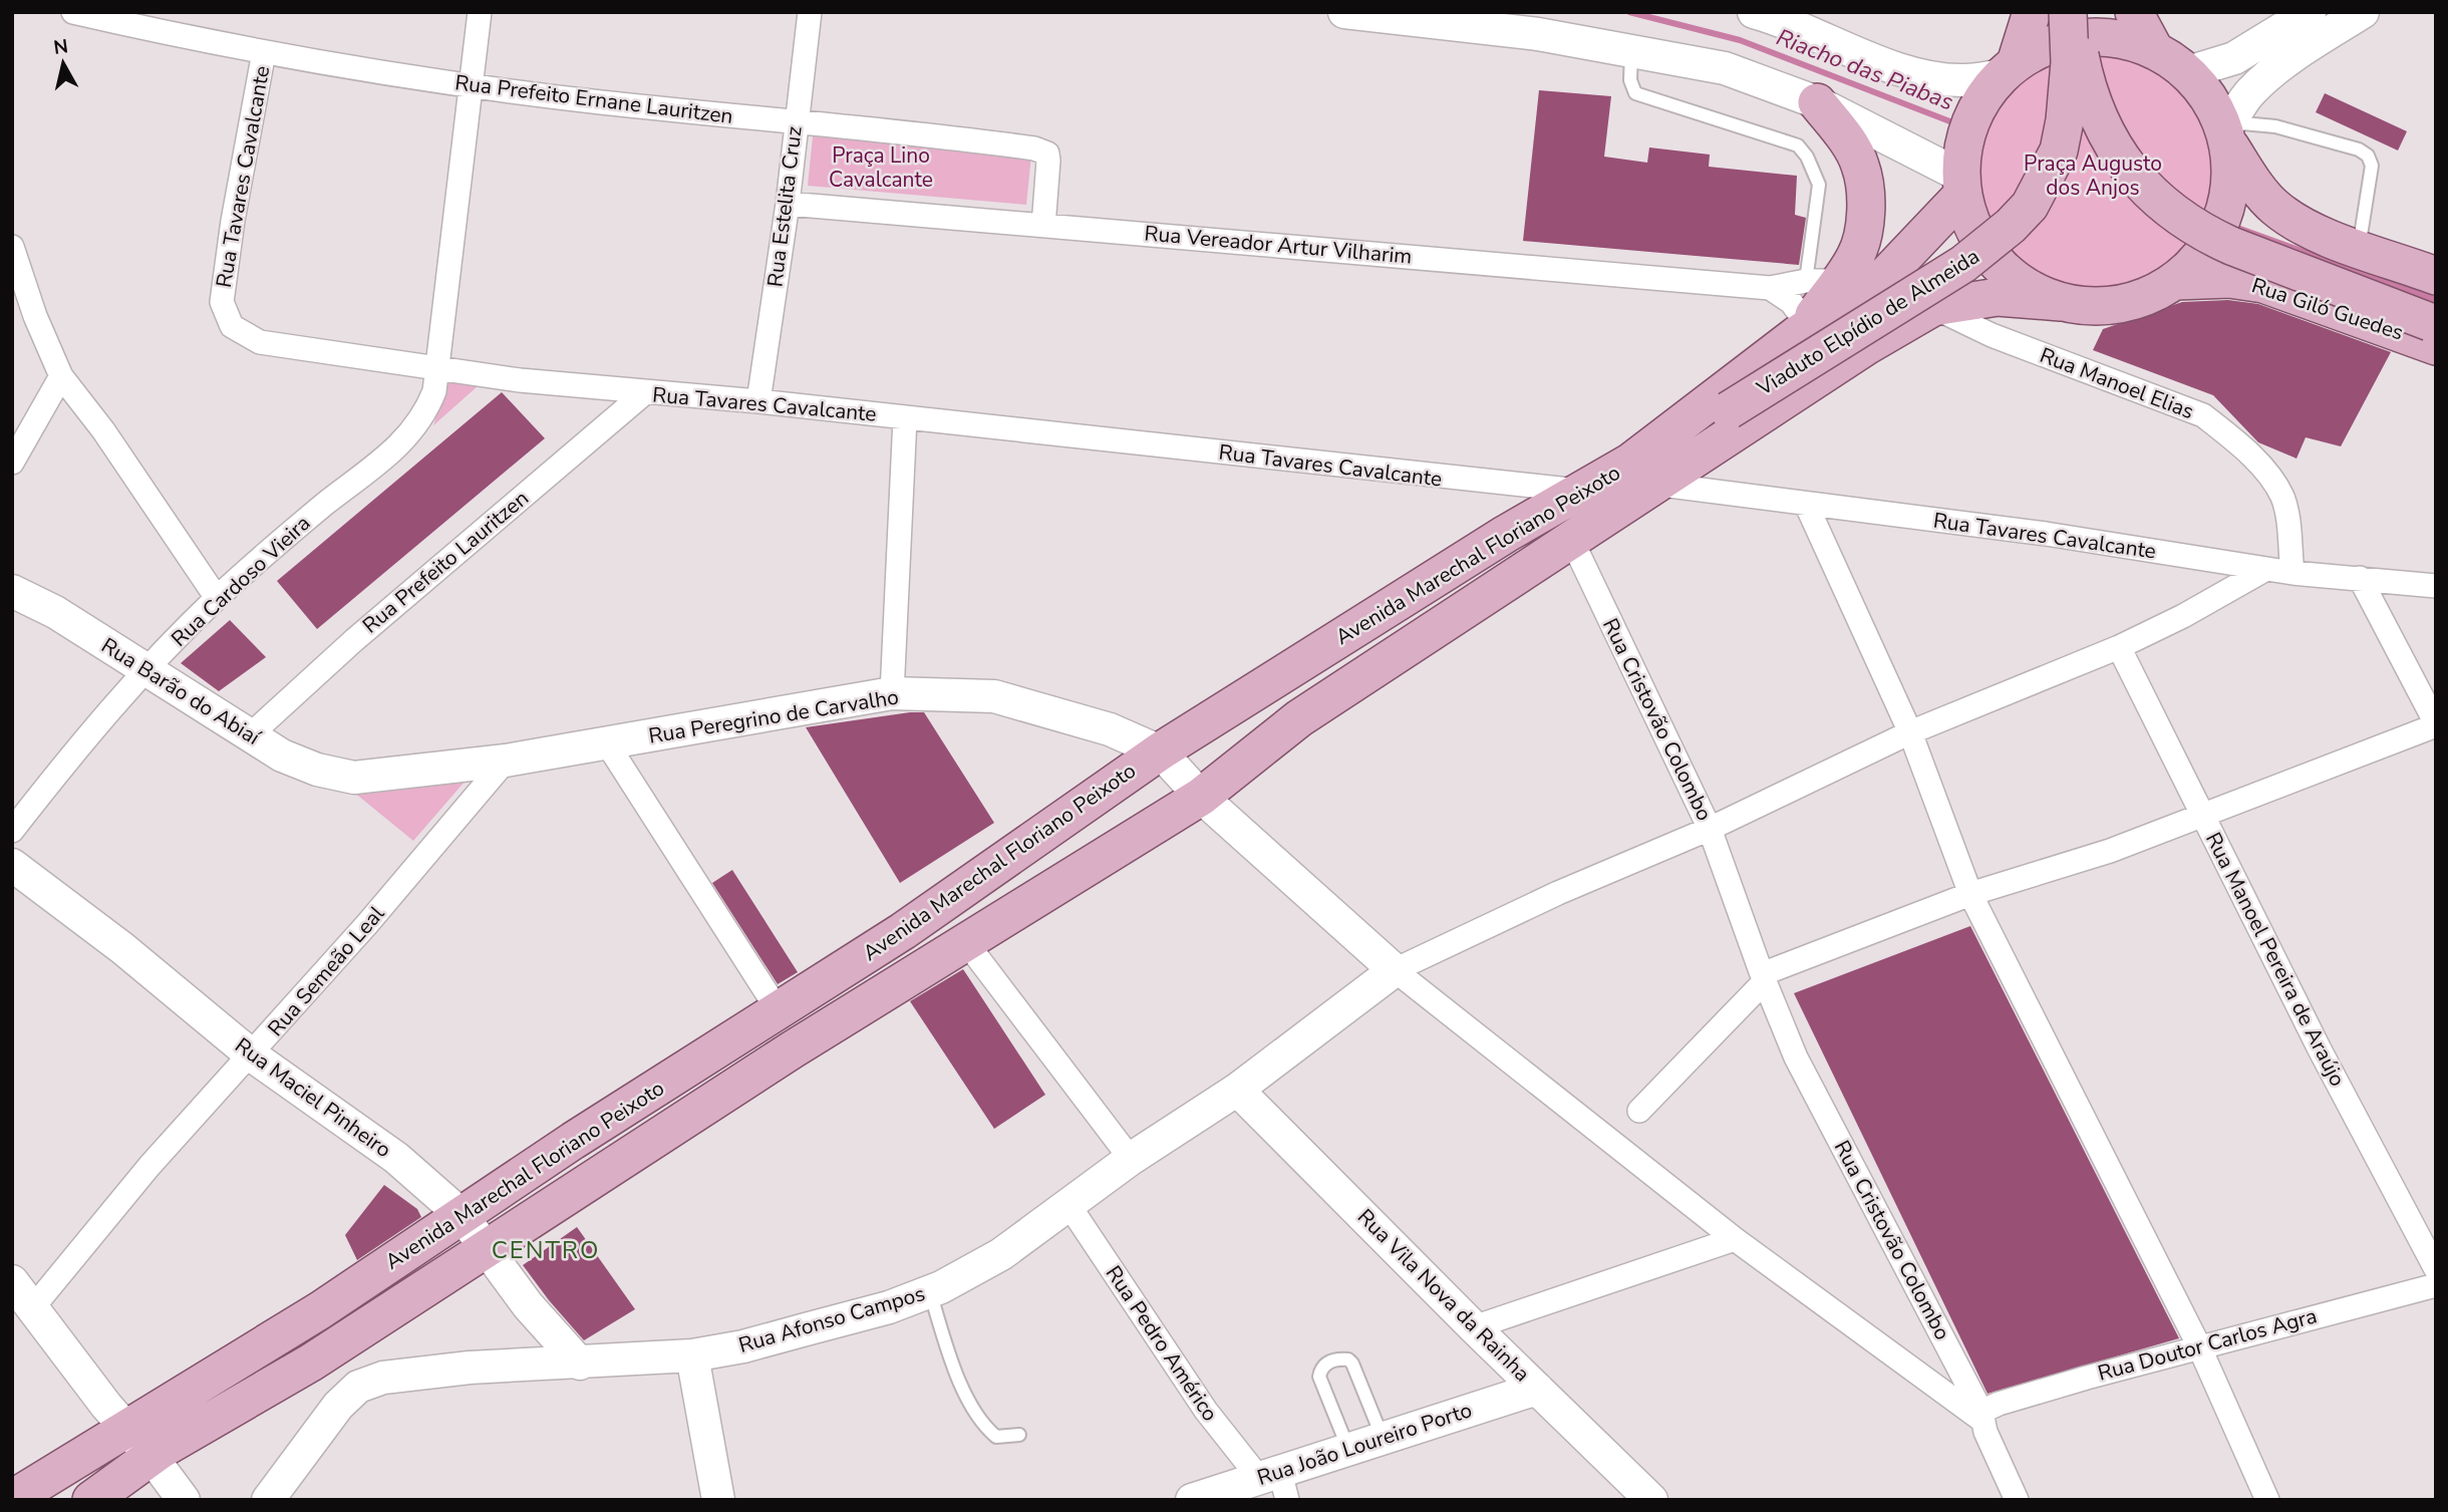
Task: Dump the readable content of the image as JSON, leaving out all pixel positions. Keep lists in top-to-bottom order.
{
  "streets": {
    "main road": [
      "Rua Giló Guedes",
      "Viaduto Elpídio de Almeida",
      "Avenida Marechal Floriano Peixoto",
      "Rua Barão do Abiaí",
      "Rua Peregrino de Carvalho",
      "Rua Maciel Pinheiro",
      "Rua Vila Nova da Rainha",
      "Rua Afonso Campos",
      "Rua João Loureiro Porto"
    ],
    "street": [
      "Rua Prefeito Ernane Lauritzen",
      "Rua Tavares Cavalcante",
      "Rua Estelita Cruz",
      "Rua Vereador Artur Vilharim",
      "Rua Manoel Elias",
      "Rua Prefeito Lauritzen",
      "Rua Cardoso Vieira",
      "Rua Cristovão Colombo",
      "Rua Manoel Pereira de Araújo",
      "Rua Semeão Leal",
      "Rua Pedro Américo",
      "Rua Doutor Carlos Agra"
    ]
  },
  "crossings": [
    ["Rua Prefeito Ernane Lauritzen", "Rua Tavares Cavalcante"],
    ["Rua Prefeito Ernane Lauritzen", "Rua Estelita Cruz"],
    ["Rua Prefeito Ernane Lauritzen", "Rua Vereador Artur Vilharim"],
    ["Rua Prefeito Ernane Lauritzen", "Rua Cardoso Vieira"],
    ["Rua Tavares Cavalcante", "Rua Estelita Cruz"],
    ["Rua Tavares Cavalcante", "Viaduto Elpídio de Almeida"],
    ["Rua Tavares Cavalcante", "Rua Manoel Elias"],
    ["Rua Tavares Cavalcante", "Avenida Marechal Floriano Peixoto"],
    ["Rua Tavares Cavalcante", "Rua Prefeito Lauritzen"],
    ["Rua Tavares Cavalcante", "Rua Cardoso Vieira"],
    ["Rua Estelita Cruz", "Rua Vereador Artur Vilharim"],
    ["Rua Giló Guedes", "Viaduto Elpídio de Almeida"],
    ["Viaduto Elpídio de Almeida", "Avenida Marechal Floriano Peixoto"],
    ["Rua Manoel Elias", "Avenida Marechal Floriano Peixoto"],
    ["Avenida Marechal Floriano Peixoto", "Rua Peregrino de Carvalho"],
    ["Avenida Marechal Floriano Peixoto", "Rua Cristovão Colombo"],
    ["Avenida Marechal Floriano Peixoto", "Rua Maciel Pinheiro"],
    ["Rua Prefeito Lauritzen", "Rua Barão do Abiaí"],
    ["Rua Cardoso Vieira", "Rua Barão do Abiaí"],
    ["Rua Barão do Abiaí", "Rua Peregrino de Carvalho"],
    ["Rua Peregrino de Carvalho", "Rua Semeão Leal"],
    ["Rua Peregrino de Carvalho", "Rua Afonso Campos"],
    ["Rua Cristovão Colombo", "Rua Doutor Carlos Agra"],
    ["Rua Semeão Leal", "Rua Maciel Pinheiro"],
    ["Rua Maciel Pinheiro", "Rua Afonso Campos"],
    ["Rua Vila Nova da Rainha", "Rua Afonso Campos"],
    ["Rua Vila Nova da Rainha", "Rua João Loureiro Porto"],
    ["Rua Afonso Campos", "Rua Pedro Américo"],
    ["Rua Pedro Américo", "Rua João Loureiro Porto"]
  ],
  "districts": ["CENTRO"],
  "water": ["Riacho das Piabas"],
  "parks": ["Praça Lino Cavalcante", "Praça Augusto dos Anjos"],
  "north": "top"
}
